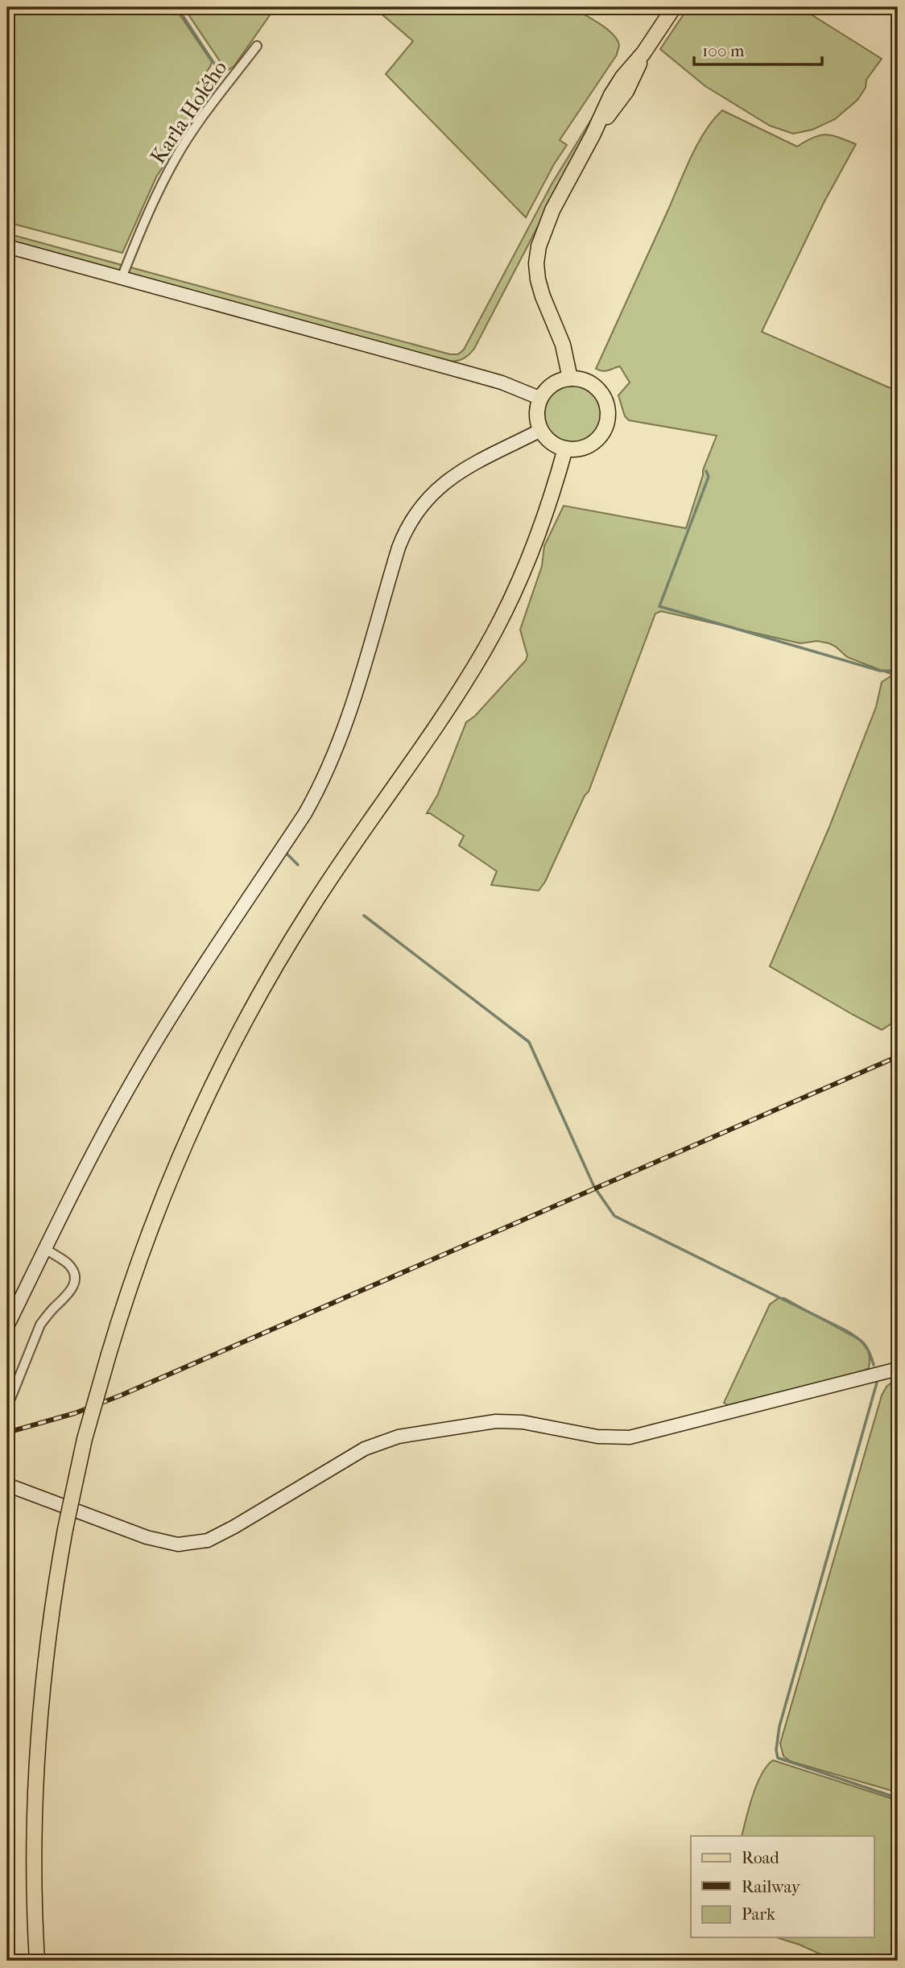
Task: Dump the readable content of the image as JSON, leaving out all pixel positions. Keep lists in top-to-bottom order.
{
  "streets": {
    "street": ["Karla Holého"]
  },
  "legend": ["Road", "Railway", "Park"],
  "scale_bar": "100 m"
}
